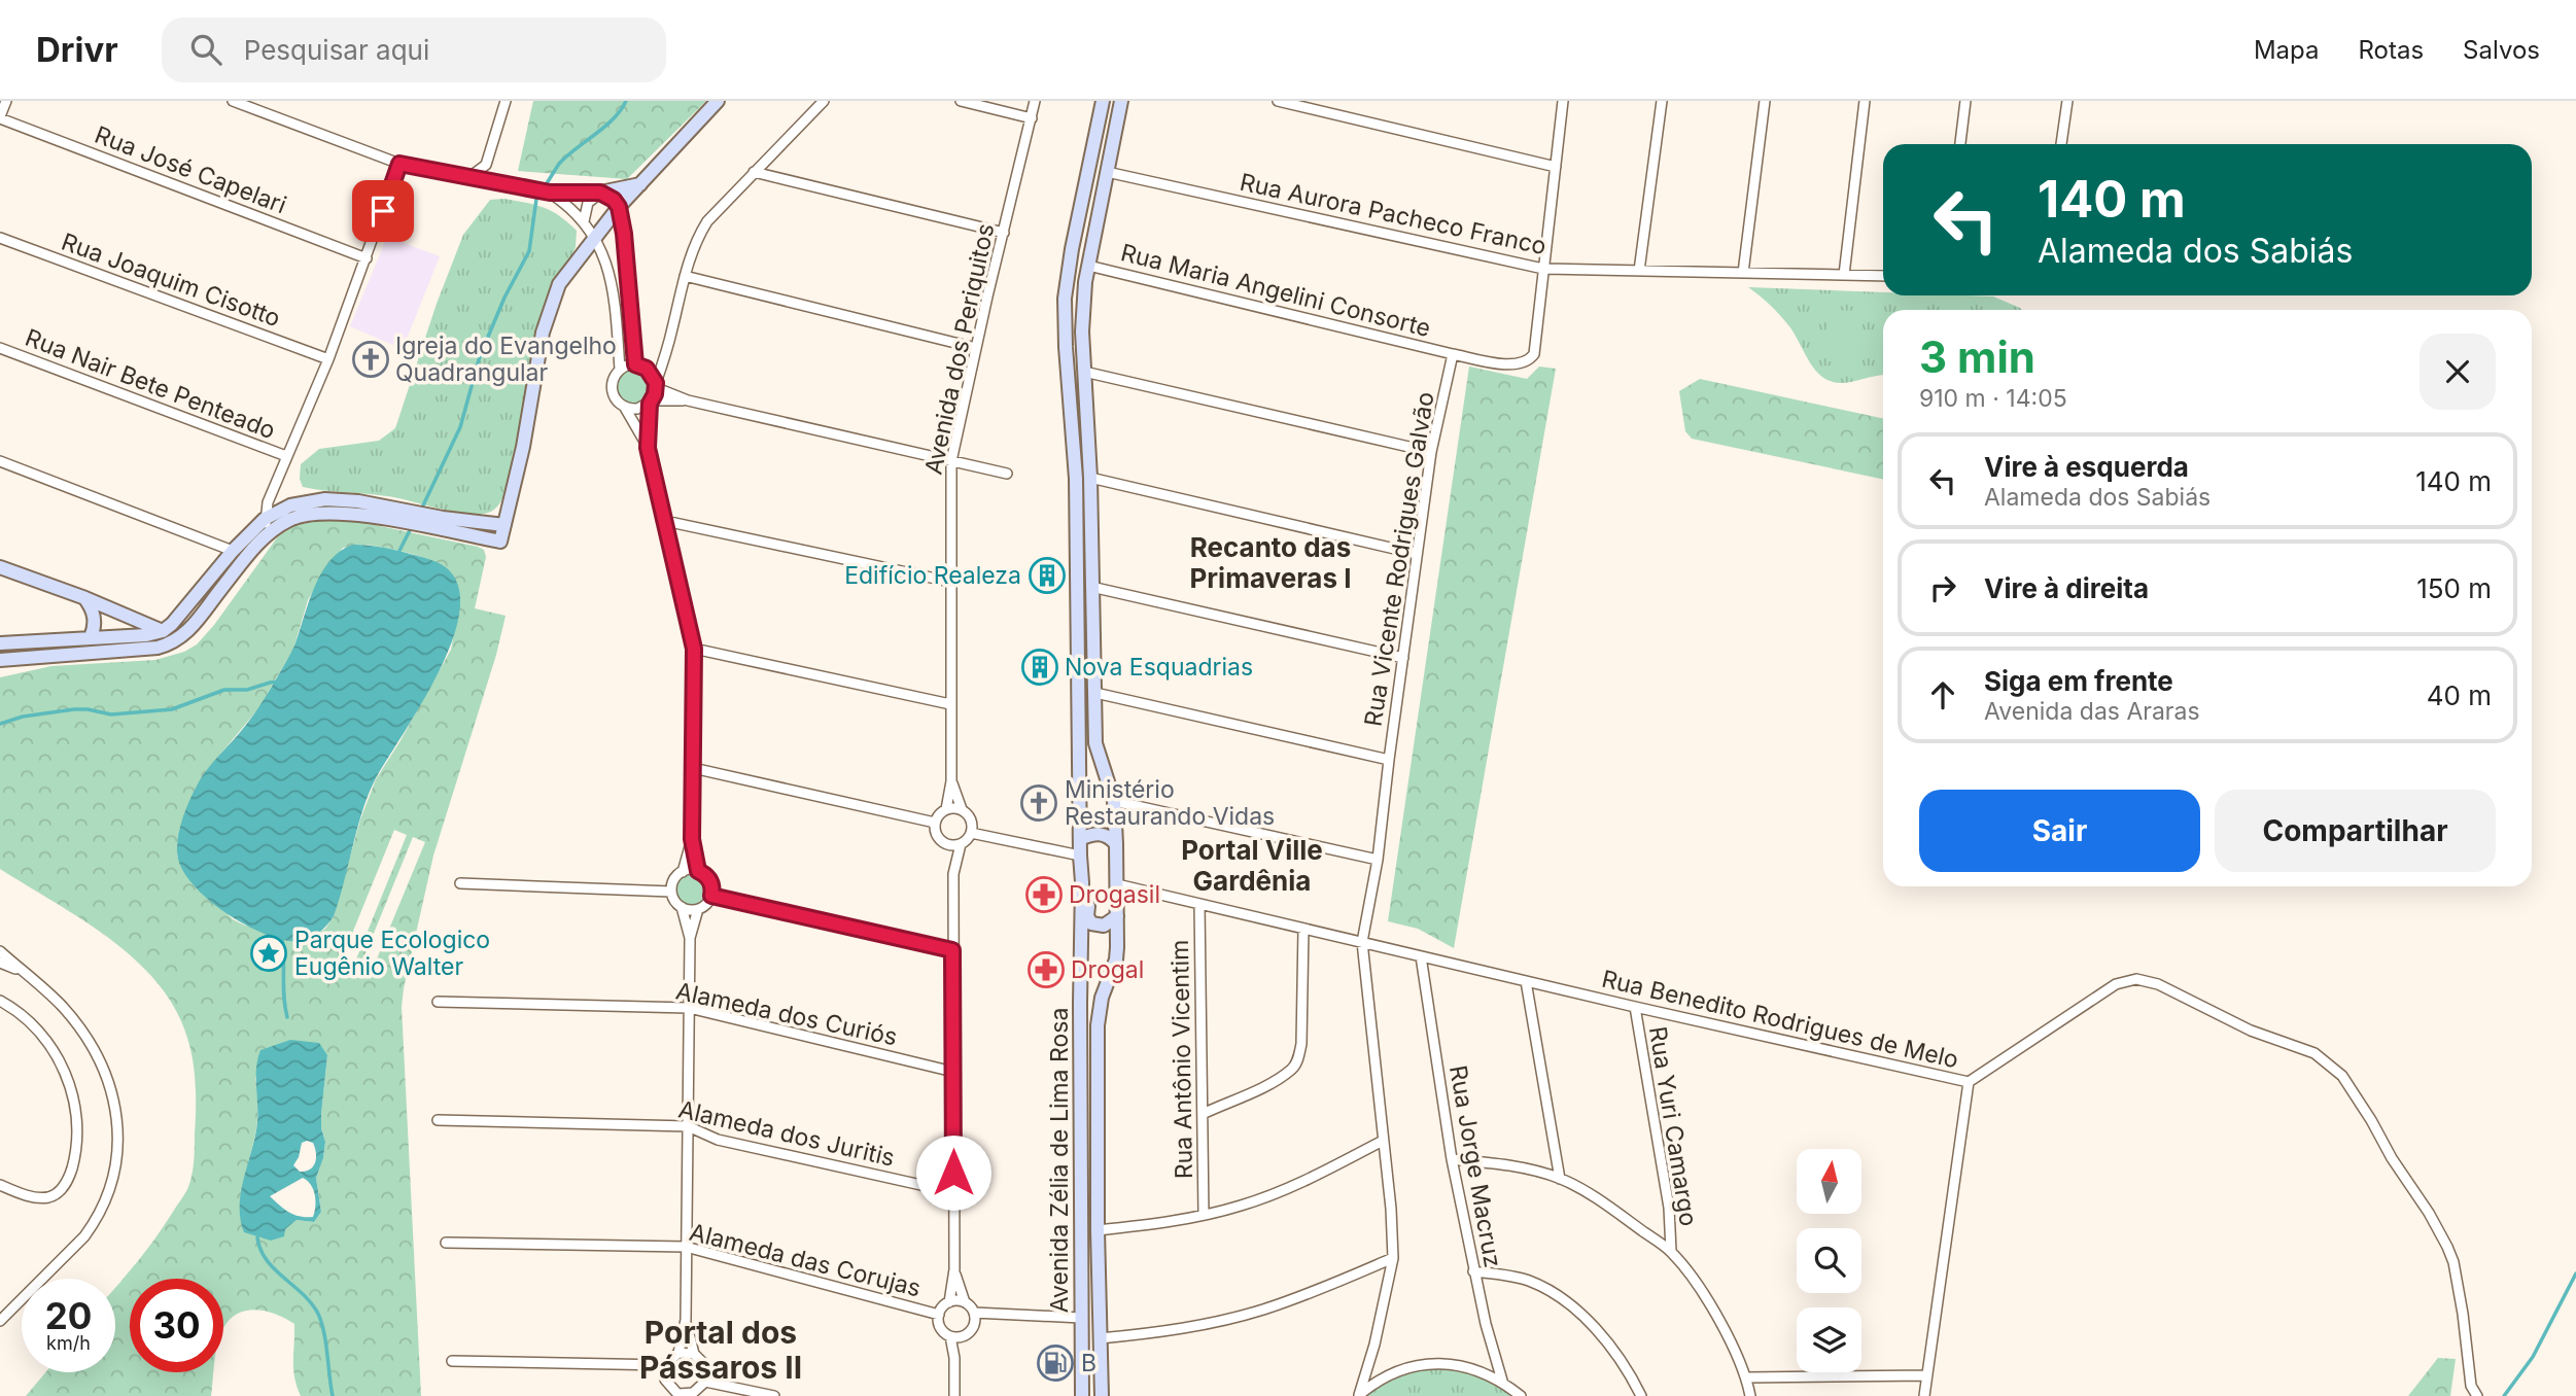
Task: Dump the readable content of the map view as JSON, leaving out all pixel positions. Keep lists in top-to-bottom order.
{
  "streets": {
    "main road": ["Avenida Zélia de Lima Rosa"],
    "street": [
      "Rua José Capelari",
      "Rua Aurora Pacheco Franco",
      "Rua Joaquim Cisotto",
      "Rua Maria Angelini Consorte",
      "Avenida dos Periquitos",
      "Rua Nair Bete Penteado",
      "Rua Vicente Rodrigues Galvão",
      "Alameda dos Curiós",
      "Rua Benedito Rodrigues de Melo",
      "Rua Antônio Vicentim",
      "Rua Yuri Camargo",
      "Alameda dos Juritis",
      "Rua Jorge Macruz",
      "Alameda das Corujas"
    ]
  },
  "crossings": [
    ["Rua Aurora Pacheco Franco", "Avenida Zélia de Lima Rosa"],
    ["Rua Maria Angelini Consorte", "Rua Vicente Rodrigues Galvão"],
    ["Rua Maria Angelini Consorte", "Avenida Zélia de Lima Rosa"],
    ["Rua Vicente Rodrigues Galvão", "Rua Benedito Rodrigues de Melo"],
    ["Rua Benedito Rodrigues de Melo", "Rua Antônio Vicentim"],
    ["Rua Benedito Rodrigues de Melo", "Rua Yuri Camargo"],
    ["Rua Benedito Rodrigues de Melo", "Avenida Zélia de Lima Rosa"],
    ["Rua Benedito Rodrigues de Melo", "Rua Jorge Macruz"]
  ],
  "districts": ["Recanto das Primaveras I", "Portal Ville Gardênia", "Portal dos Pássaros II"],
  "places": {
    "church": ["Igreja do Evangelho Quadrangular", "Ministério Restaurando Vidas"],
    "building": ["Edifício Realeza", "Nova Esquadrias"],
    "pharmacy": ["Drogasil", "Drogal"],
    "place": ["Parque Ecologico Eugênio Walter"],
    "fuel station": ["B"]
  },
  "north": "top",
  "page": {
    "header": "Drivr",
    "search": "Pesquisar aqui",
    "nav": ["Mapa", "Rotas", "Salvos"],
    "turn": ["140 m", "Alameda dos Sabiás"],
    "heading": ["3 min", "910 m · 14:05"],
    "list": [
      {
        "name": "Vire à esquerda",
        "note": "Alameda dos Sabiás",
        "value": "140 m"
      },
      {
        "name": "Vire à direita",
        "value": "150 m"
      },
      {
        "name": "Siga em frente",
        "note": "Avenida das Araras",
        "value": "40 m"
      }
    ],
    "buttons": ["Sair", "Compartilhar"],
    "speed": "20 km/h",
    "limit": "30"
  }
}
